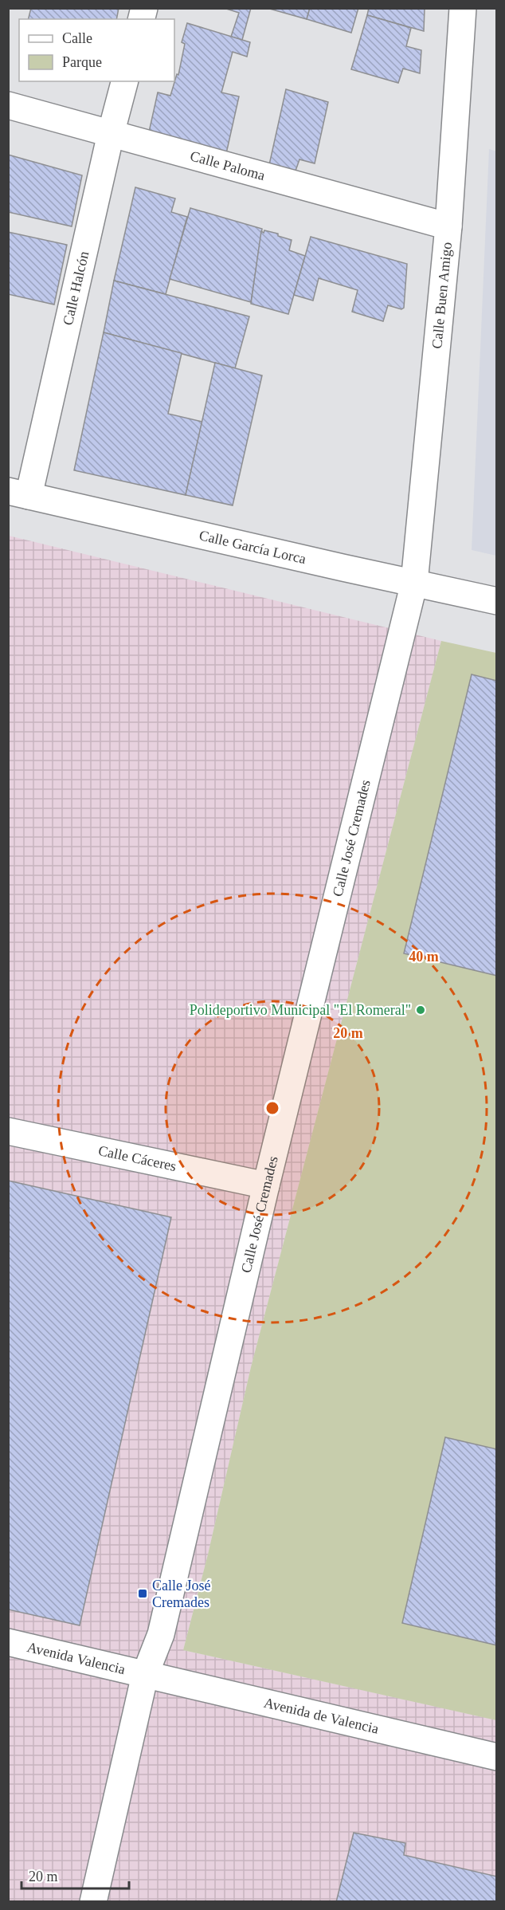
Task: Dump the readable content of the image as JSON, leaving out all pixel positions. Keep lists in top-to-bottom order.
{
  "streets": {
    "street": [
      "Calle Paloma",
      "Calle Halcón",
      "Calle Buen Amigo",
      "Calle García Lorca",
      "Calle José Cremades",
      "Calle Cáceres",
      "Avenida Valencia",
      "Avenida de Valencia"
    ]
  },
  "crossings": [
    ["Calle Paloma", "Calle Halcón"],
    ["Calle Paloma", "Calle Buen Amigo"],
    ["Calle Halcón", "Calle García Lorca"],
    ["Calle Buen Amigo", "Calle García Lorca"],
    ["Calle Buen Amigo", "Calle José Cremades"],
    ["Calle García Lorca", "Calle José Cremades"],
    ["Calle José Cremades", "Calle Cáceres"],
    ["Calle José Cremades", "Avenida Valencia"],
    ["Calle José Cremades", "Avenida de Valencia"],
    ["Avenida Valencia", "Avenida de Valencia"]
  ],
  "places": {
    "other": ["Polideportivo Municipal \"El Romeral\""],
    "transit": ["Calle José Cremades"]
  },
  "legend": ["Calle", "Parque"],
  "scale_bar": "20 m",
  "rings": ["40 m", "20 m"]
}
